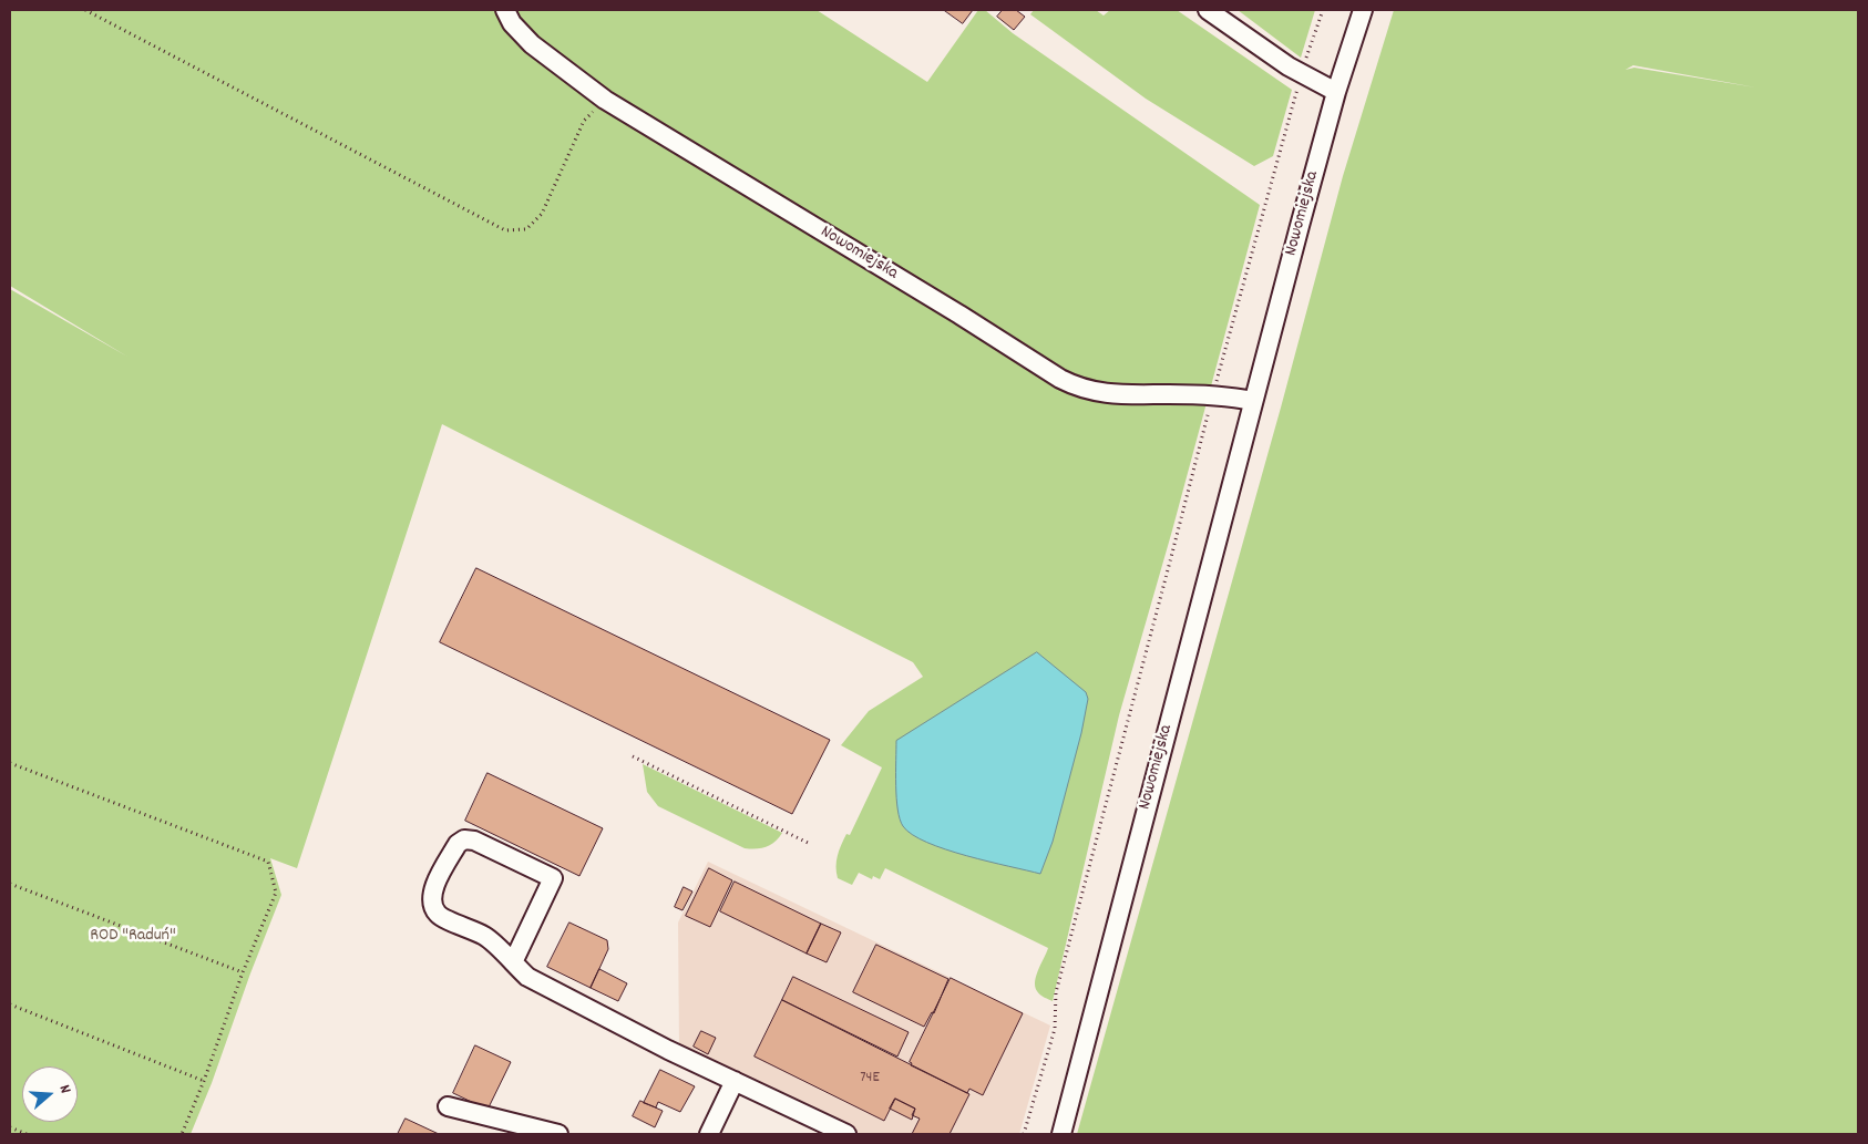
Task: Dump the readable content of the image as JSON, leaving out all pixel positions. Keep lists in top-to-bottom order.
{
  "streets": {
    "street": ["Nowomiejska"]
  },
  "parks": ["ROD \"Raduń\""],
  "house_numbers": ["74E"],
  "north": "right"
}
